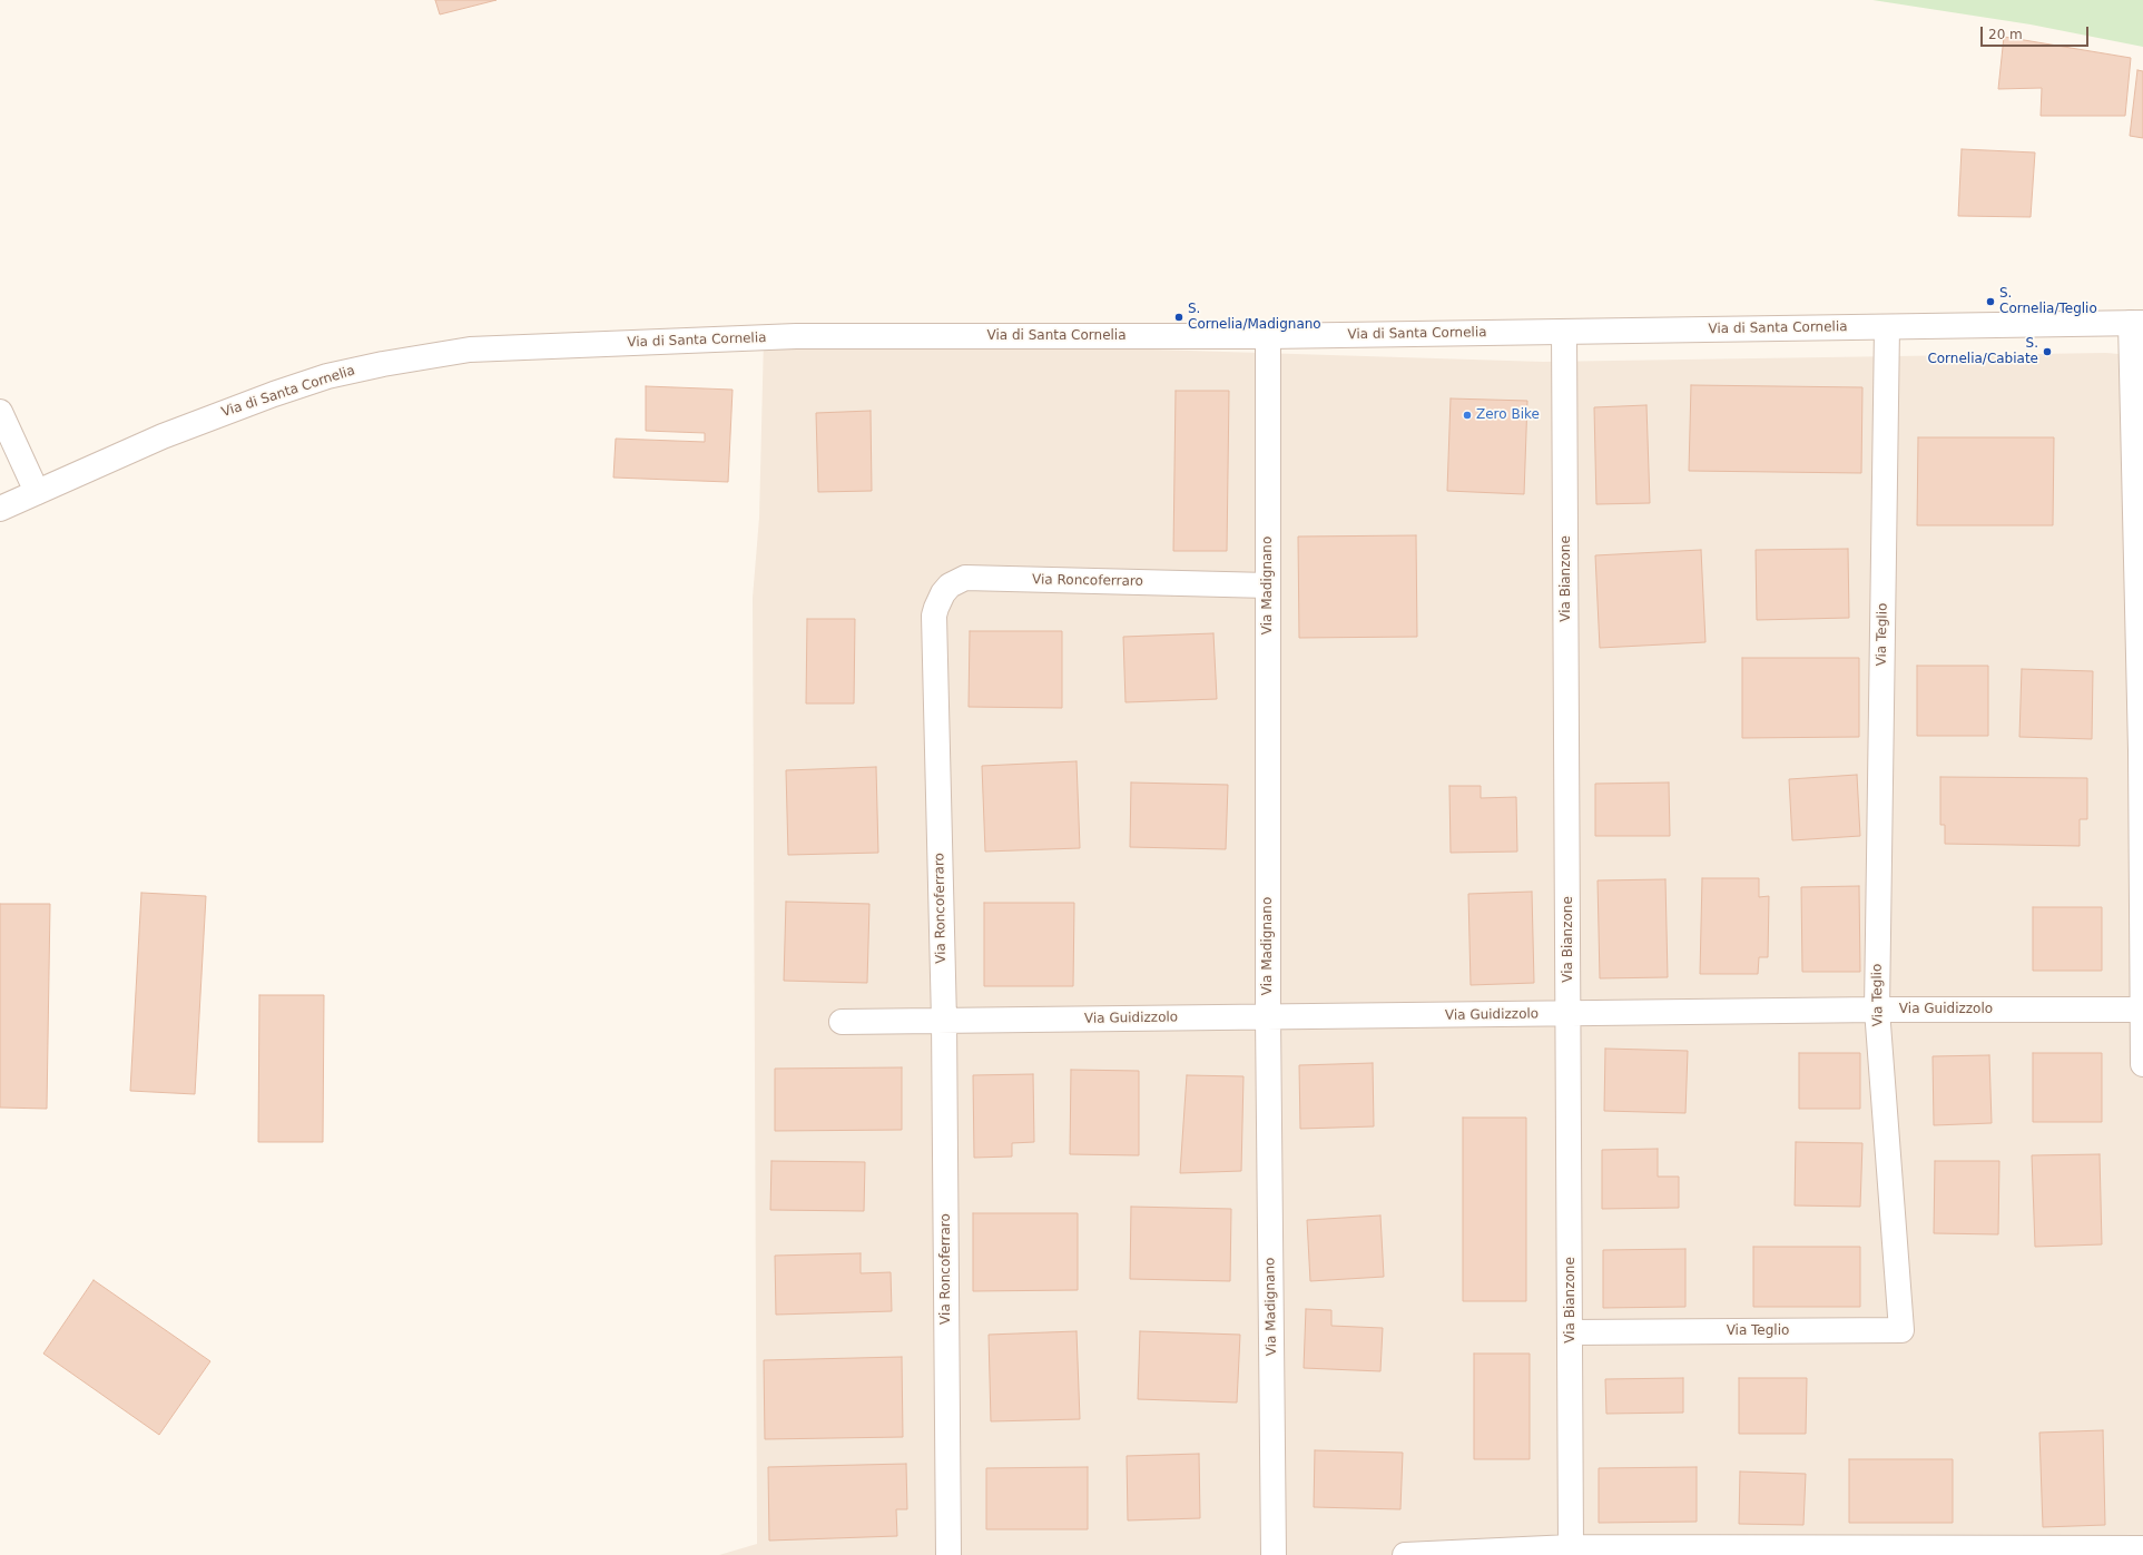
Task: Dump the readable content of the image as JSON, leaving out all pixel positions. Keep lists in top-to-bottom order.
{
  "streets": {
    "street": [
      "Via di Santa Cornelia",
      "Via Bianzone",
      "Via Roncoferraro",
      "Via Madignano",
      "Via Teglio",
      "Via Guidizzolo"
    ]
  },
  "crossings": [
    ["Via di Santa Cornelia", "Via Bianzone"],
    ["Via di Santa Cornelia", "Via Madignano"],
    ["Via di Santa Cornelia", "Via Teglio"],
    ["Via Bianzone", "Via Teglio"],
    ["Via Bianzone", "Via Guidizzolo"],
    ["Via Roncoferraro", "Via Madignano"],
    ["Via Roncoferraro", "Via Guidizzolo"],
    ["Via Madignano", "Via Guidizzolo"],
    ["Via Teglio", "Via Guidizzolo"]
  ],
  "places": [
    "S. Cornelia/Teglio",
    "S. Cornelia/Madignano",
    "S. Cornelia/Cabiate",
    "Zero Bike"
  ],
  "scale_bar": "20 m"
}
